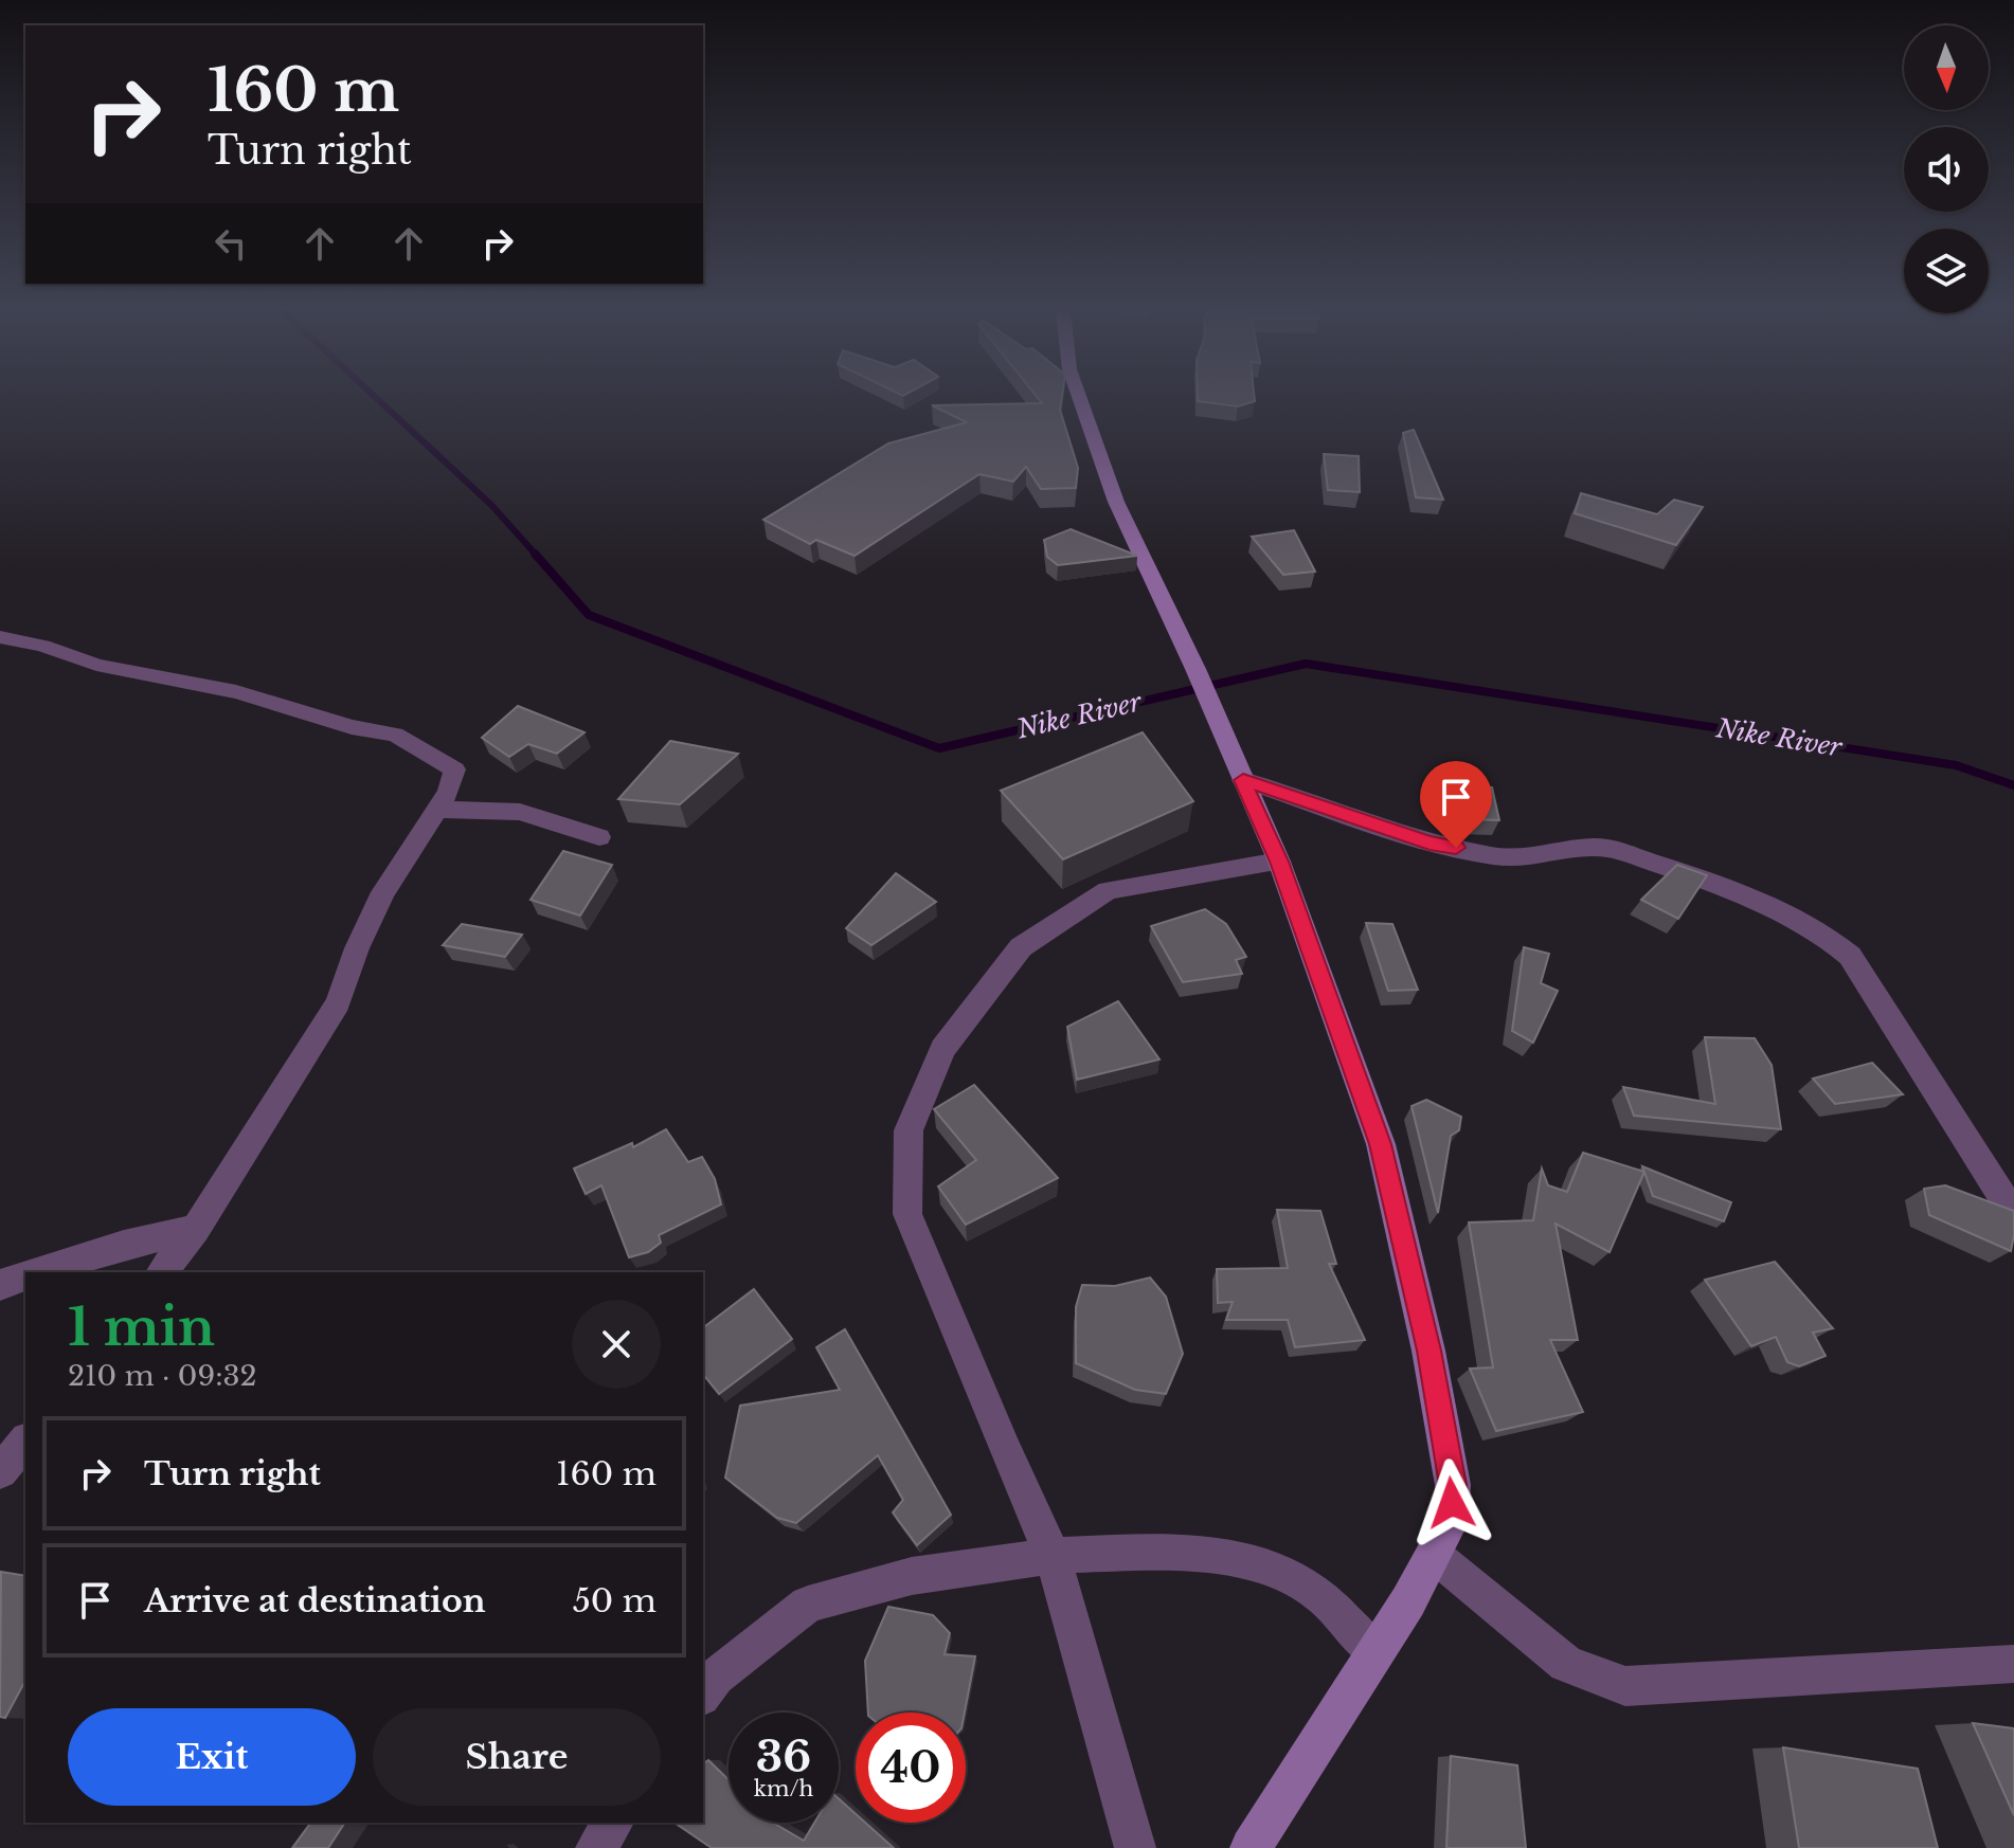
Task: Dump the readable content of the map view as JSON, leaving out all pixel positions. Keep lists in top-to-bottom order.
{
  "water": ["Nike River"],
  "north": "bottom",
  "page": {
    "turn": ["160 m", "Turn right"],
    "heading": ["1 min", "210 m · 09:32"],
    "list": [
      {
        "name": "Turn right",
        "value": "160 m"
      },
      {
        "name": "Arrive at destination",
        "value": "50 m"
      }
    ],
    "buttons": ["Exit", "Share"],
    "speed": "36 km/h",
    "limit": "40"
  }
}
